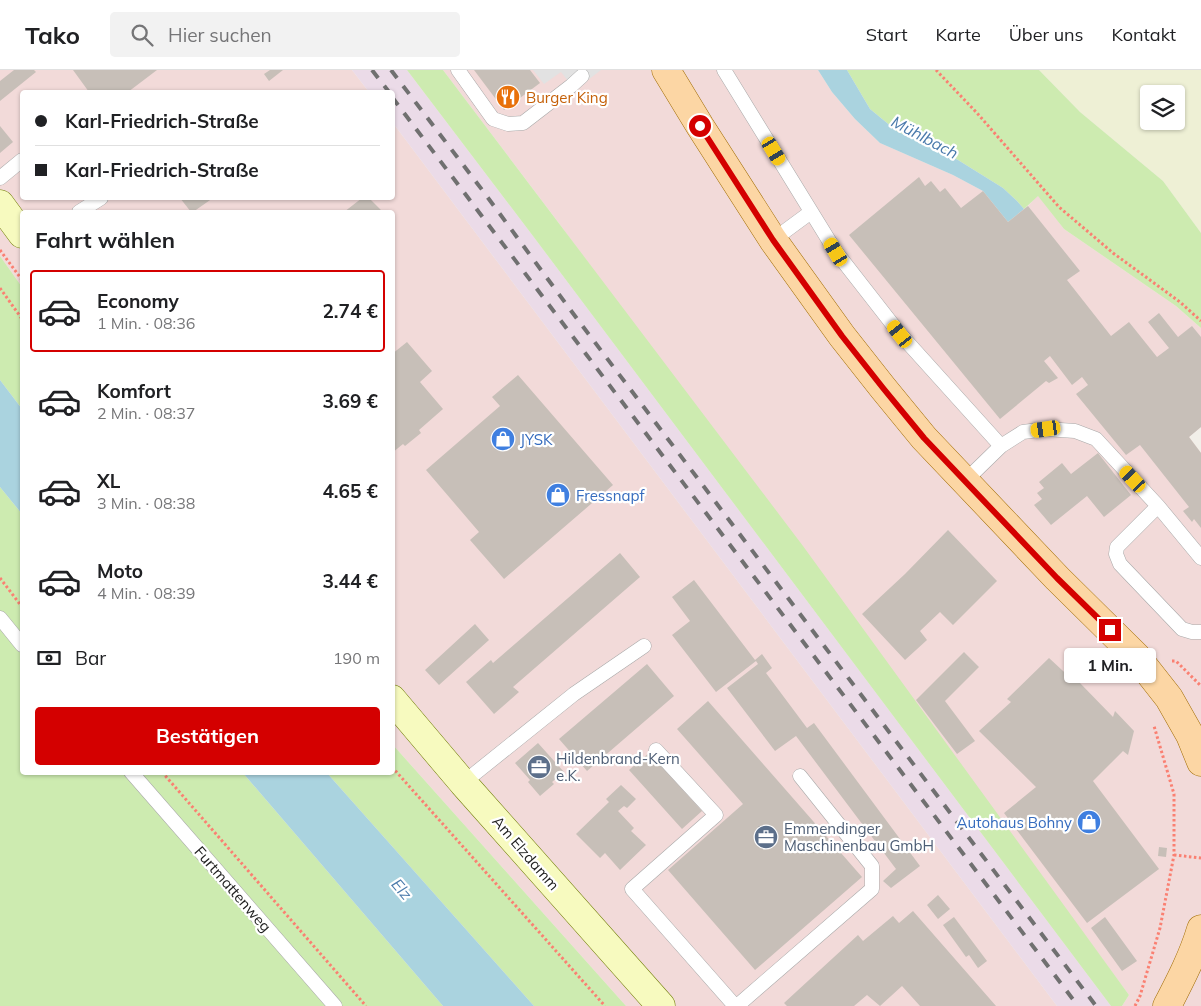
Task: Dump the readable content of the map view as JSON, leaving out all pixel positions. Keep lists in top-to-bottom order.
{
  "streets": {
    "street": ["Am Elzdamm"],
    "lane": ["Furtmattenweg"]
  },
  "water": ["Mühlbach", "Elz"],
  "places": {
    "restaurant": ["Burger King"],
    "shop": ["JYSK", "Fressnapf", "Autohaus Bohny"],
    "office": ["Hildenbrand-Kern e.K.", "Emmendinger Maschinenbau GmbH"]
  },
  "page": {
    "header": "Tako",
    "search": "Hier suchen",
    "nav": [
      "Start",
      "Karte",
      "Über uns",
      "Kontakt"
    ],
    "banner": ["Karl-Friedrich-Straße", "Karl-Friedrich-Straße"],
    "heading": "Fahrt wählen",
    "list": [
      {
        "name": "Economy",
        "note": "1 Min. · 08:36",
        "value": "2.74 €"
      },
      {
        "name": "Komfort",
        "note": "2 Min. · 08:37",
        "value": "3.69 €"
      },
      {
        "name": "XL",
        "note": "3 Min. · 08:38",
        "value": "4.65 €"
      },
      {
        "name": "Moto",
        "note": "4 Min. · 08:39",
        "value": "3.44 €"
      }
    ],
    "pay": ["Bar", "190 m"],
    "bubble": "1 Min.",
    "buttons": "Bestätigen"
  }
}
